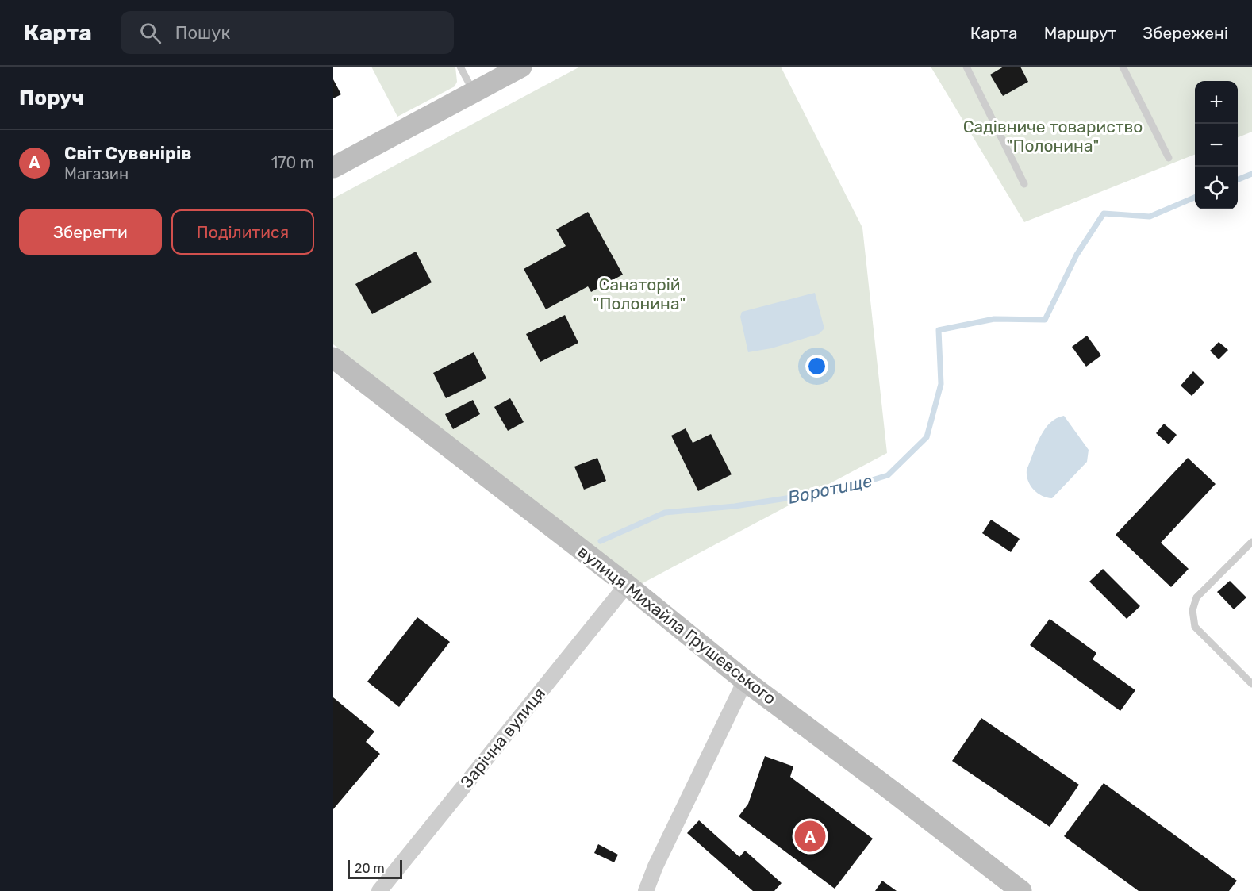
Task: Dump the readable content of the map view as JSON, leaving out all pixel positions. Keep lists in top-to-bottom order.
{
  "streets": {
    "street": ["вулиця Михайла Грушевського", "Зарічна вулиця"]
  },
  "crossings": [
    ["вулиця Михайла Грушевського", "Зарічна вулиця"]
  ],
  "water": ["Воротище"],
  "parks": ["Садівниче товариство \"Полонина\"", "Санаторій \"Полонина\""],
  "scale_bar": "20 m",
  "page": {
    "header": "Карта",
    "search": "Пошук",
    "nav": ["Карта", "Маршрут", "Збережені"],
    "heading": "Поруч",
    "map_buttons": ["+", "−"],
    "list": [
      {
        "mark": "A",
        "name": "Світ Сувенірів",
        "note": "Магазин",
        "value": "170 m"
      }
    ],
    "buttons": ["Зберегти", "Поділитися"],
    "pins": "A",
    "scale": "20 m"
  }
}
